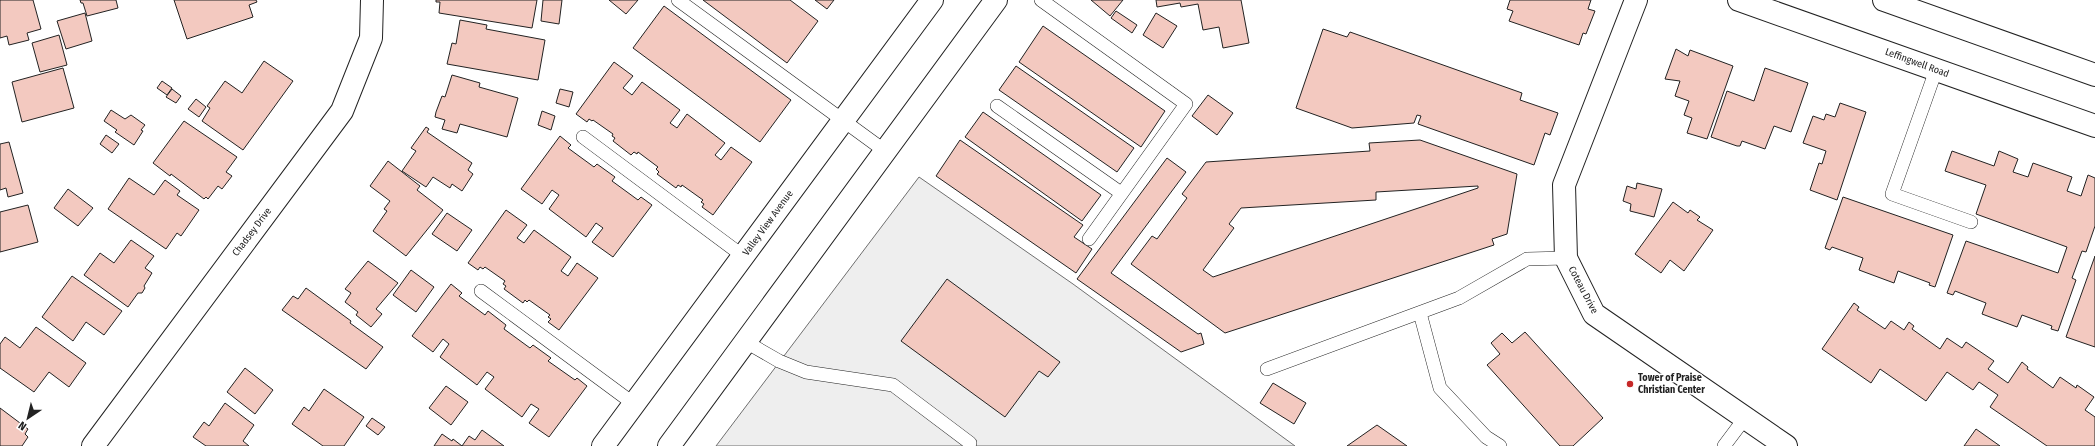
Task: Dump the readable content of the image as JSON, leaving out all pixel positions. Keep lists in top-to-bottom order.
{
  "streets": {
    "main road": [
      "Leffingwell Road",
      "Valley View Avenue",
      "Chadsey Drive",
      "Coteau Drive"
    ]
  },
  "places": ["Tower of Praise Christian Center"],
  "north": "bottom left"
}
